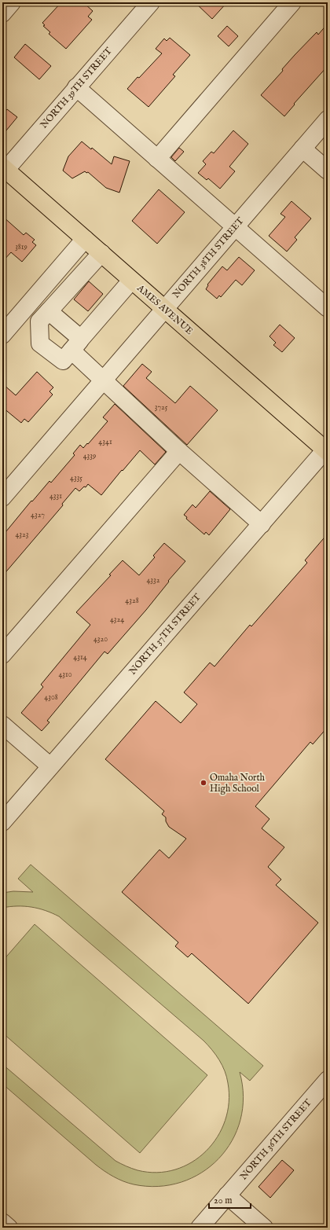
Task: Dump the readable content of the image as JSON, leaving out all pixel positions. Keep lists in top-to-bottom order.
{
  "streets": {
    "main road": ["AMES AVENUE"],
    "street": [
      "NORTH 39TH STREET",
      "NORTH 38TH STREET",
      "NORTH 37TH STREET",
      "NORTH 36TH STREET"
    ]
  },
  "crossings": [
    ["NORTH 39TH STREET", "AMES AVENUE"],
    ["NORTH 38TH STREET", "AMES AVENUE"],
    ["AMES AVENUE", "NORTH 37TH STREET"]
  ],
  "places": ["Omaha North High School"],
  "house_numbers": [
    "3819",
    "3725",
    "4341",
    "4339",
    "4335",
    "4331",
    "4327",
    "4323",
    "4332",
    "4328",
    "4324",
    "4320",
    "4314",
    "4310",
    "4308"
  ],
  "scale_bar": "20 m"
}
